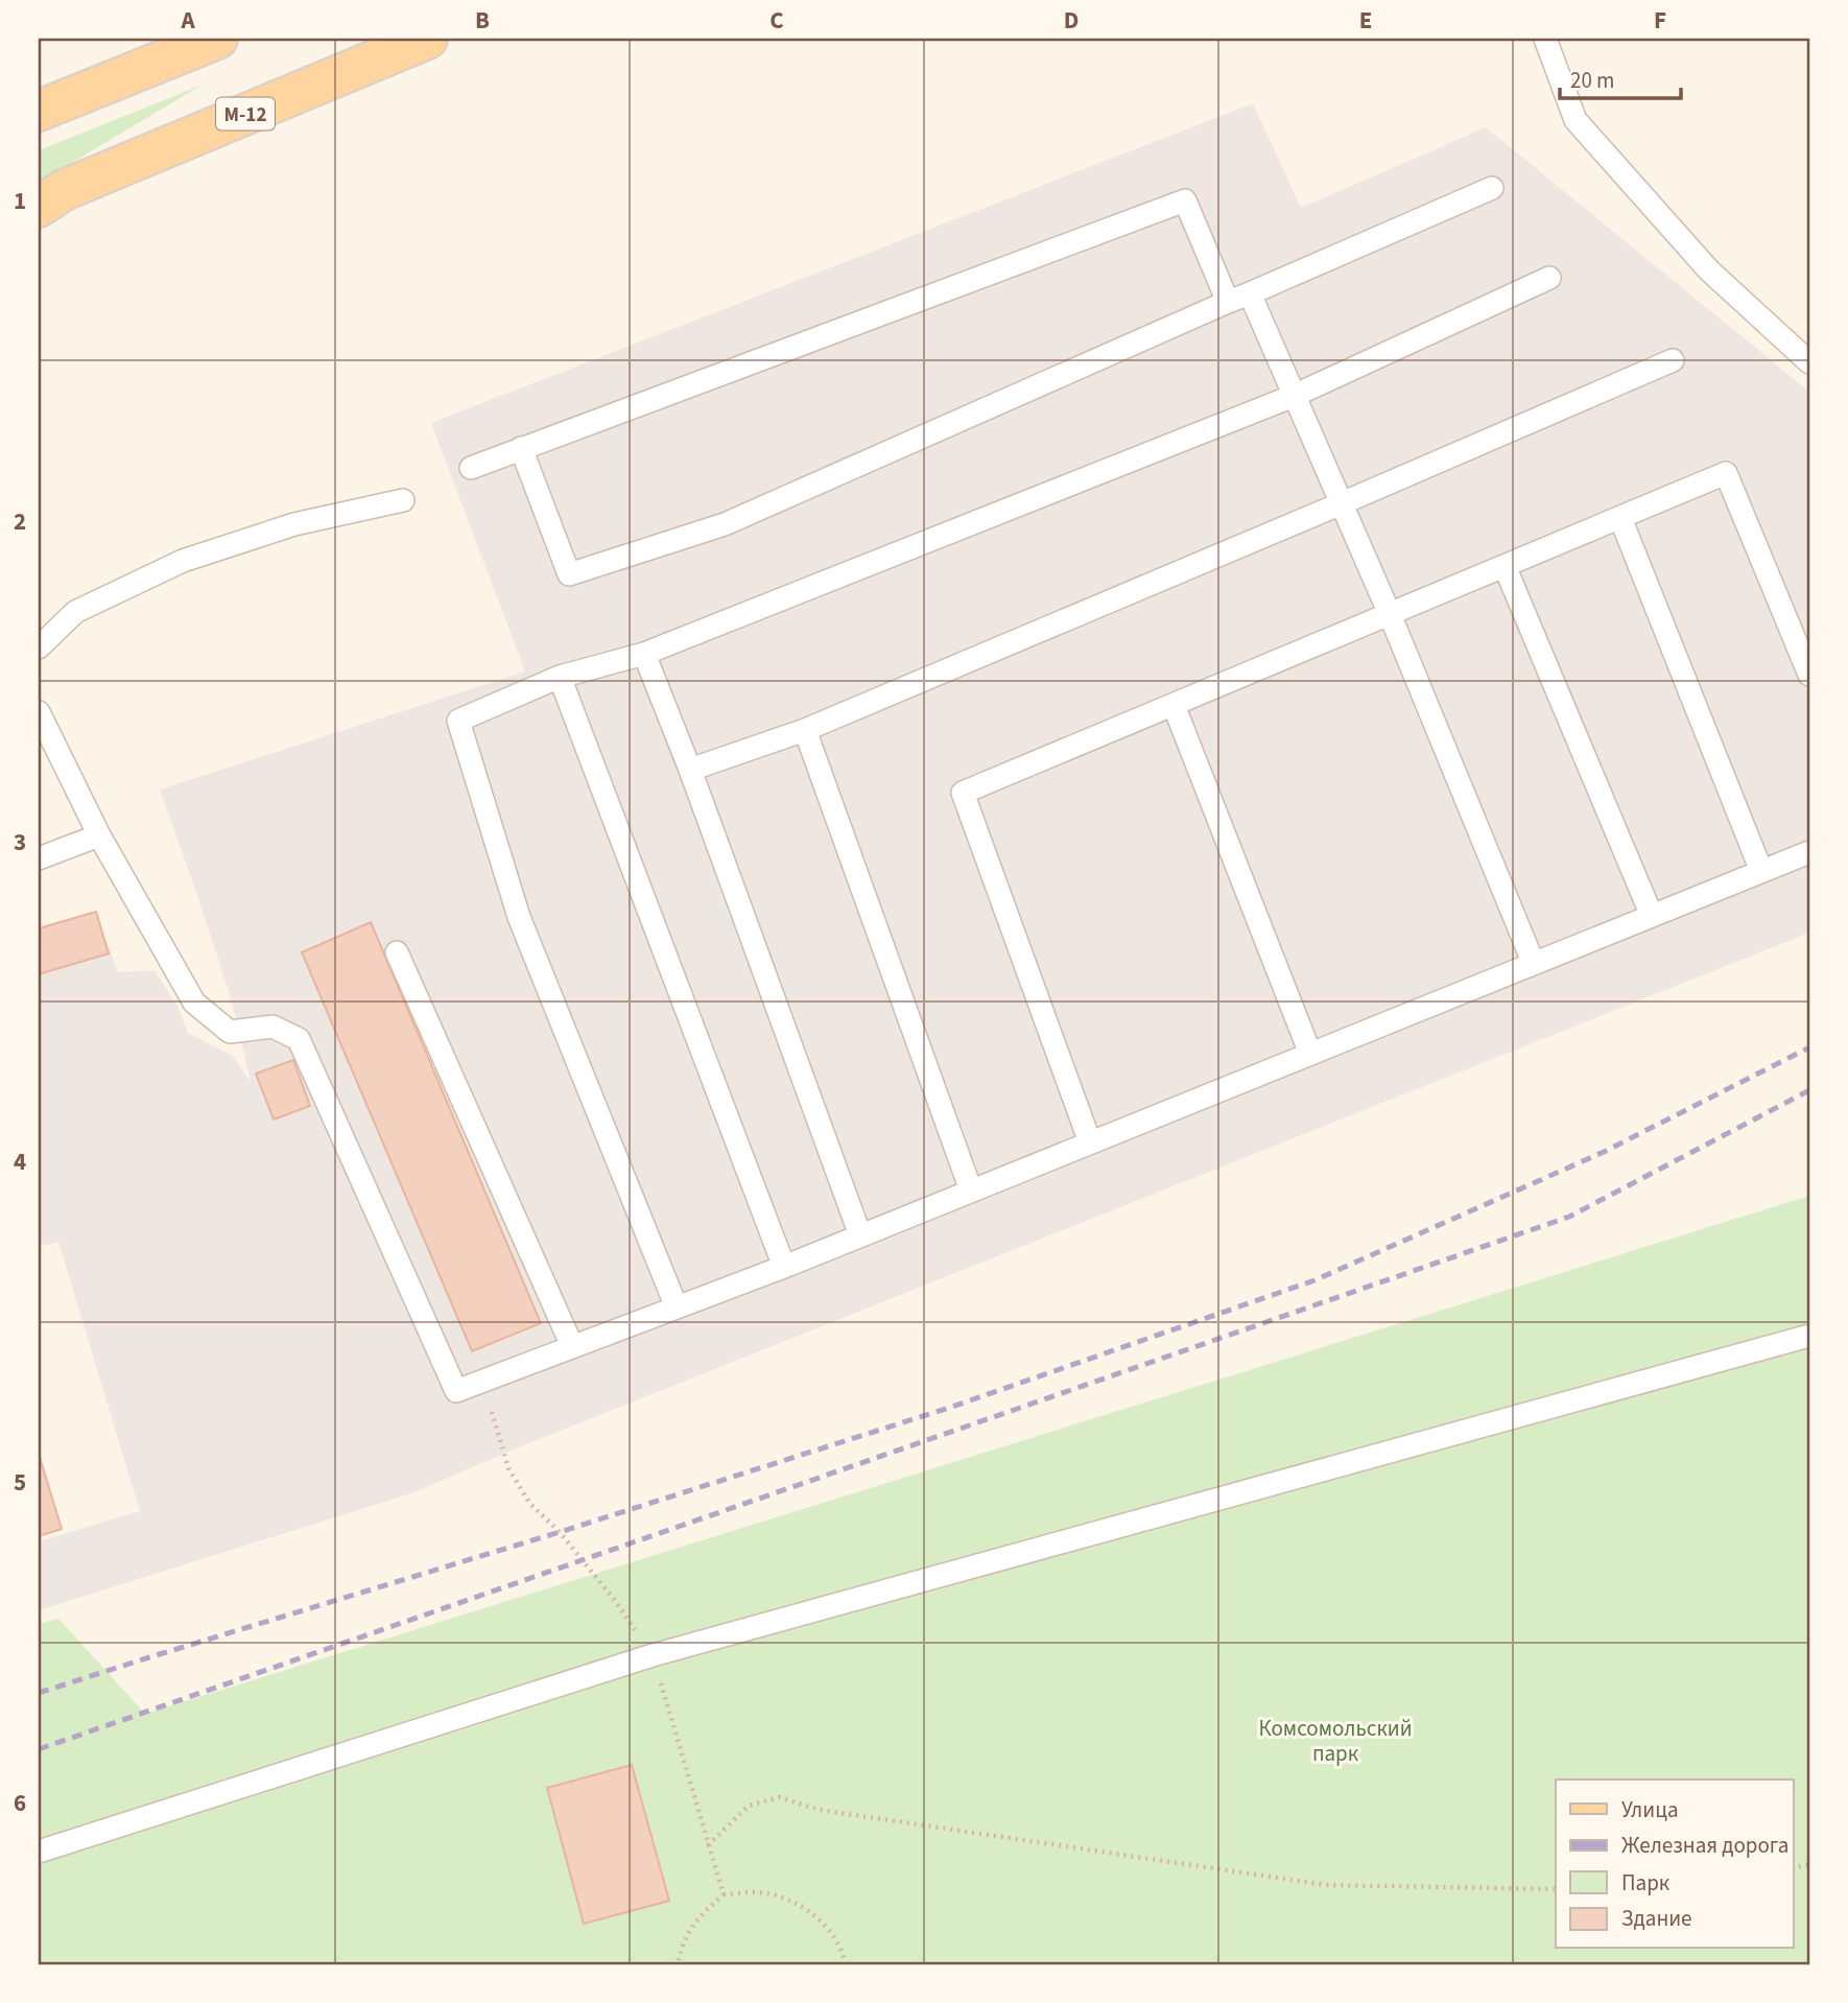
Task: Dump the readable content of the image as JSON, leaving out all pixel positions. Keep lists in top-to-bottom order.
{
  "streets": {
    "main road": ["М-12"]
  },
  "parks": ["Комсомольский парк"],
  "legend": [
    "Улица",
    "Железная дорога",
    "Парк",
    "Здание"
  ],
  "scale_bar": "20 m",
  "grid": {
    "columns": [
      "A",
      "B",
      "C",
      "D",
      "E",
      "F"
    ],
    "rows": [
      "1",
      "2",
      "3",
      "4",
      "5",
      "6"
    ]
  }
}
